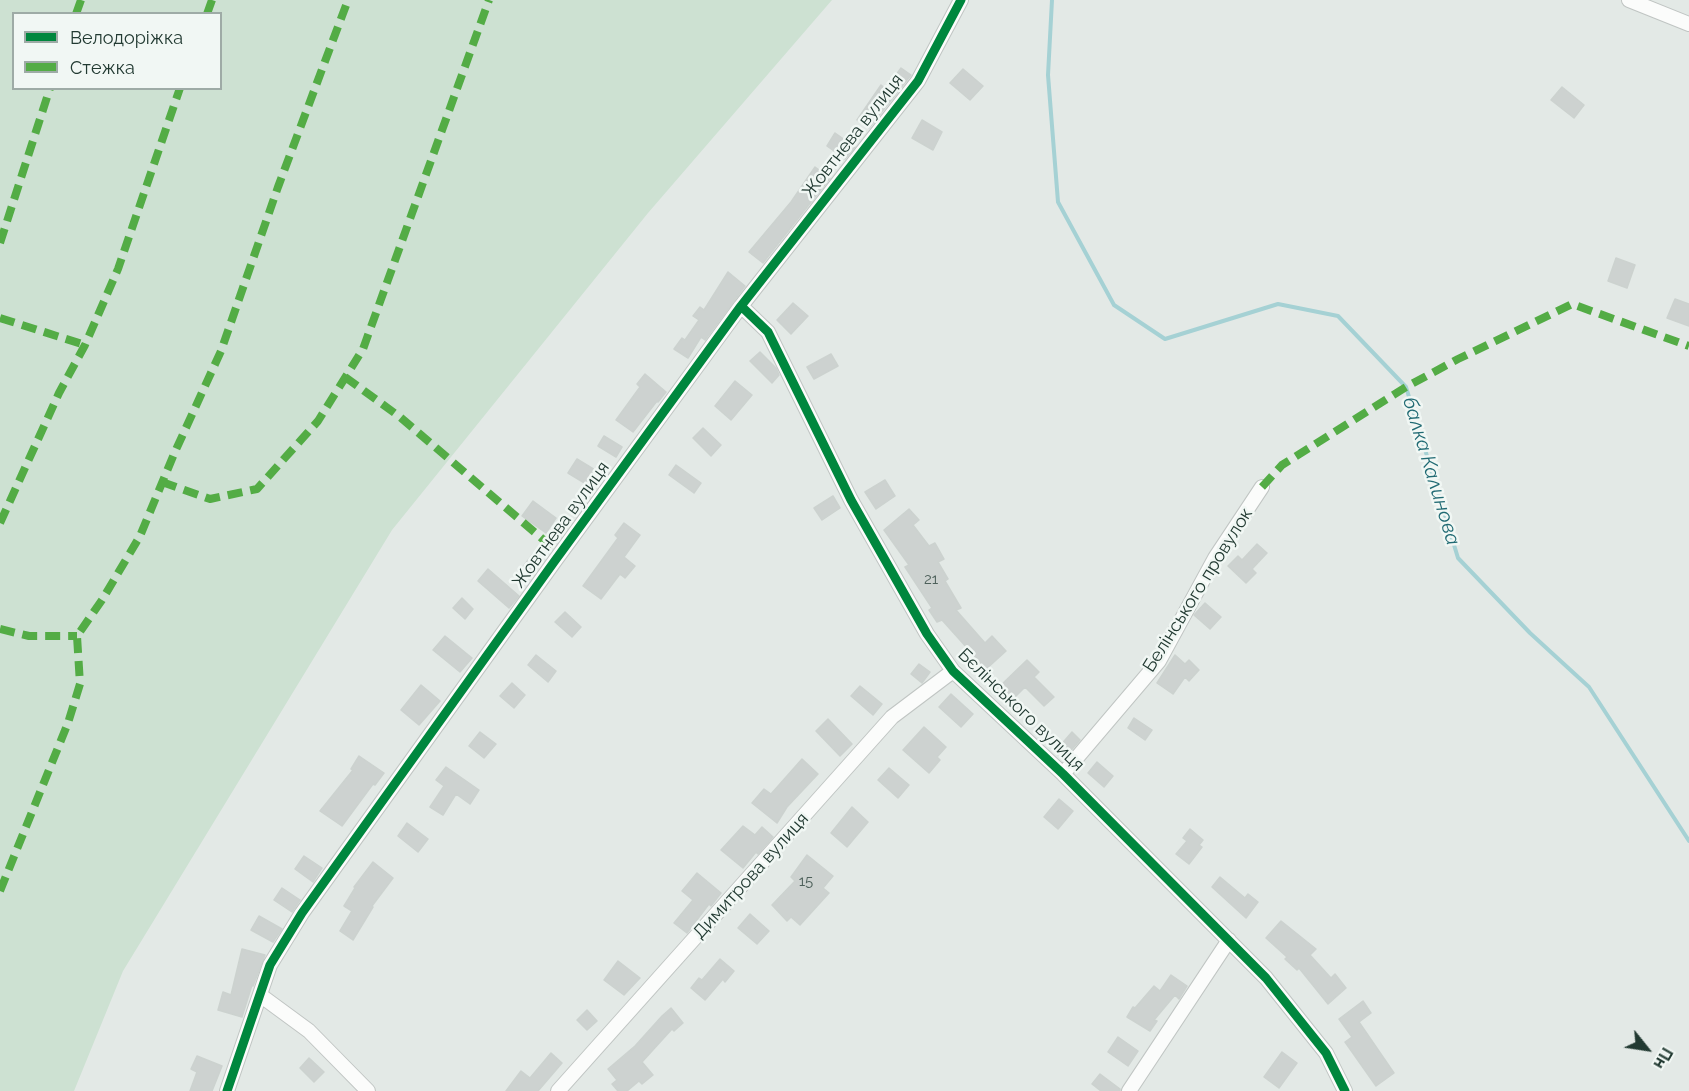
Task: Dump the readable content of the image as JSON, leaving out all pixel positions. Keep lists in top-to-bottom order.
{
  "streets": {
    "street": [
      "Жовтнева вулиця",
      "Белінського провулок",
      "Бєлінського вулиця",
      "Димитрова вулиця"
    ]
  },
  "crossings": [
    ["Жовтнева вулиця", "Бєлінського вулиця"],
    ["Белінського провулок", "Бєлінського вулиця"],
    ["Бєлінського вулиця", "Димитрова вулиця"]
  ],
  "water": ["балка Калинова"],
  "house_numbers": ["21", "15"],
  "legend": ["Велодоріжка", "Стежка"],
  "north": "bottom right"
}
